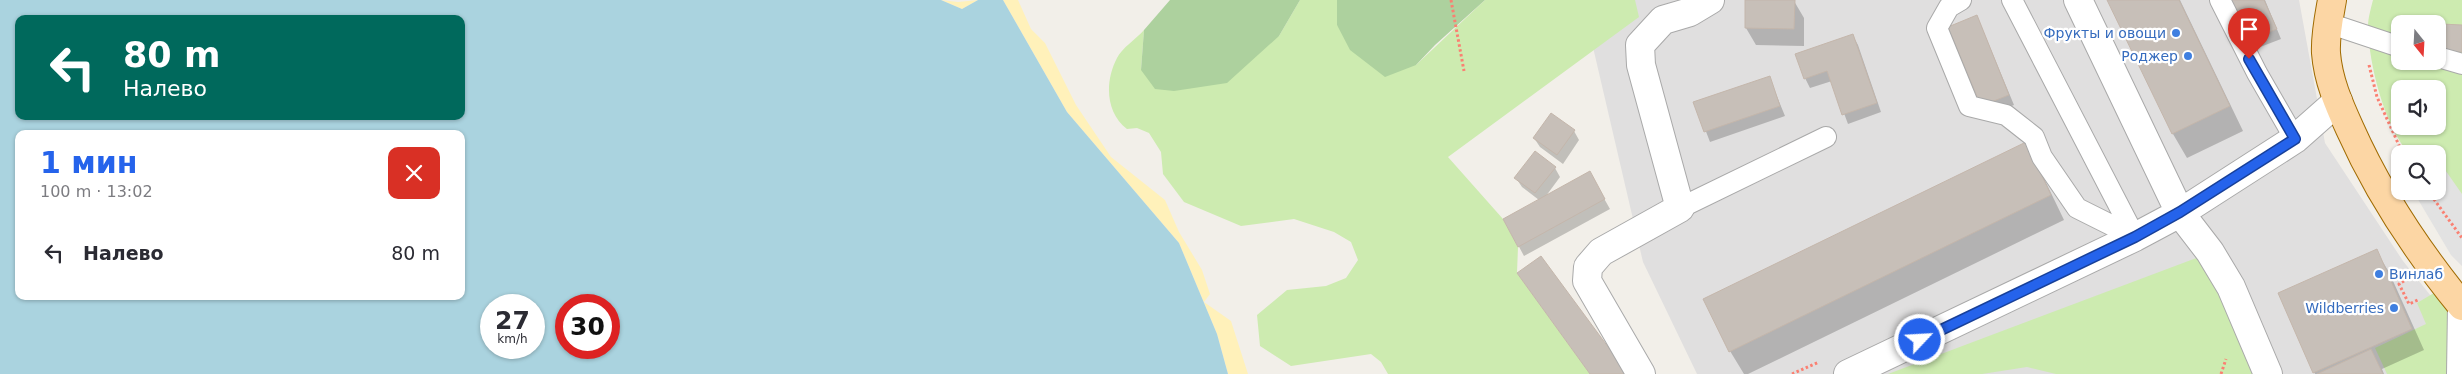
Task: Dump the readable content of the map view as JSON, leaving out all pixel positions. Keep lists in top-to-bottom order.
{
  "places": [
    "Фрукты и овощи",
    "Роджер",
    "Винлаб",
    "Wildberries"
  ],
  "north": "bottom",
  "page": {
    "turn": ["80 m", "Налево"],
    "heading": ["1 мин", "100 m · 13:02"],
    "list": [
      {
        "name": "Налево",
        "value": "80 m"
      }
    ],
    "speed": "27 km/h",
    "limit": "30"
  }
}
